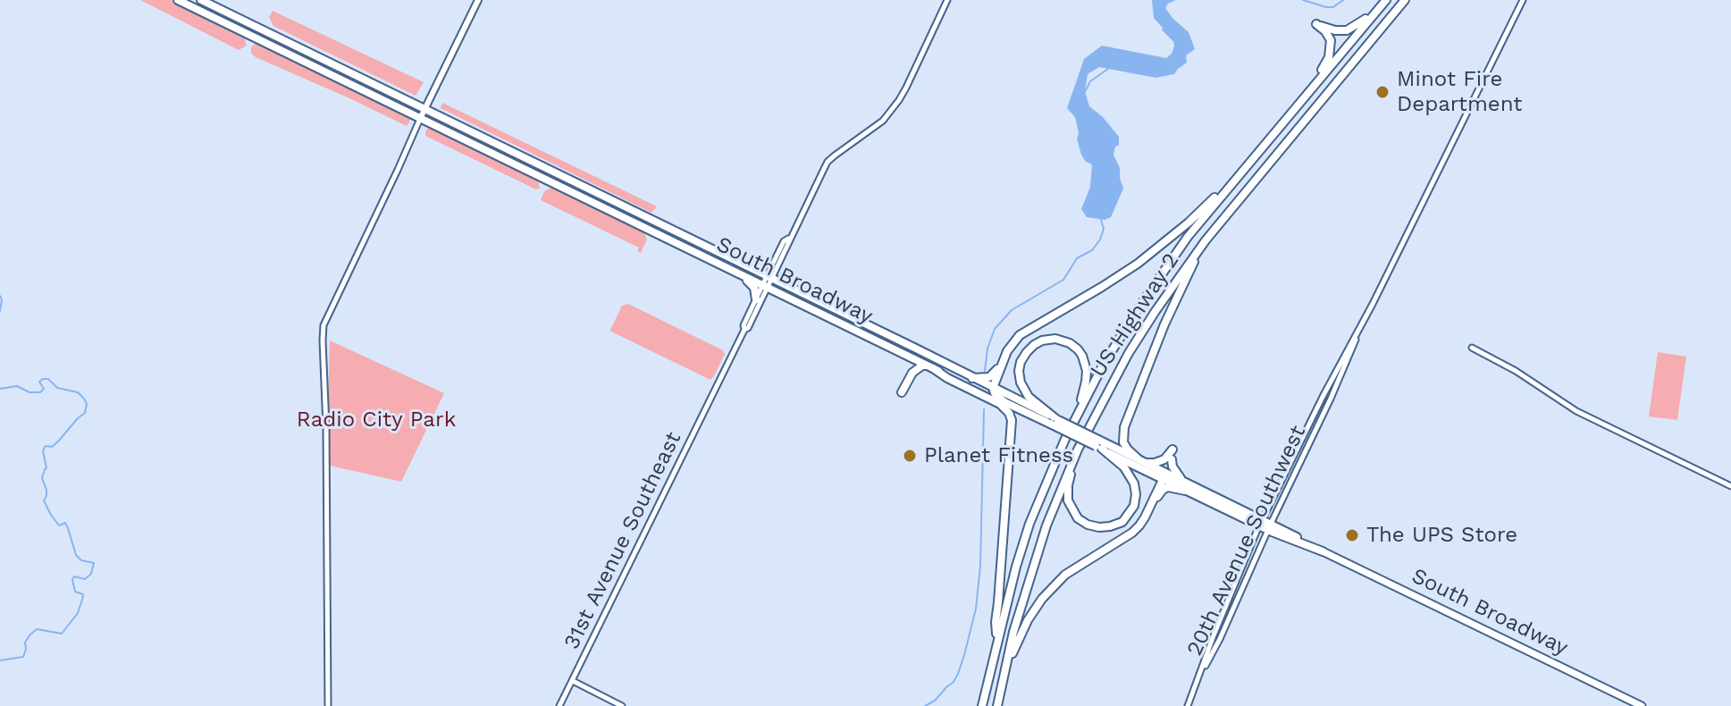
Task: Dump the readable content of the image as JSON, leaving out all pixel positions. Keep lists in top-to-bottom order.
{
  "streets": {
    "highway": ["South Broadway", "US Highway 2"],
    "street": ["31st Avenue Southeast", "20th Avenue Southwest"]
  },
  "crossings": [
    ["South Broadway", "20th Avenue Southwest"]
  ],
  "parks": ["Radio City Park"],
  "places": ["Minot Fire Department", "Planet Fitness", "The UPS Store"]
}
